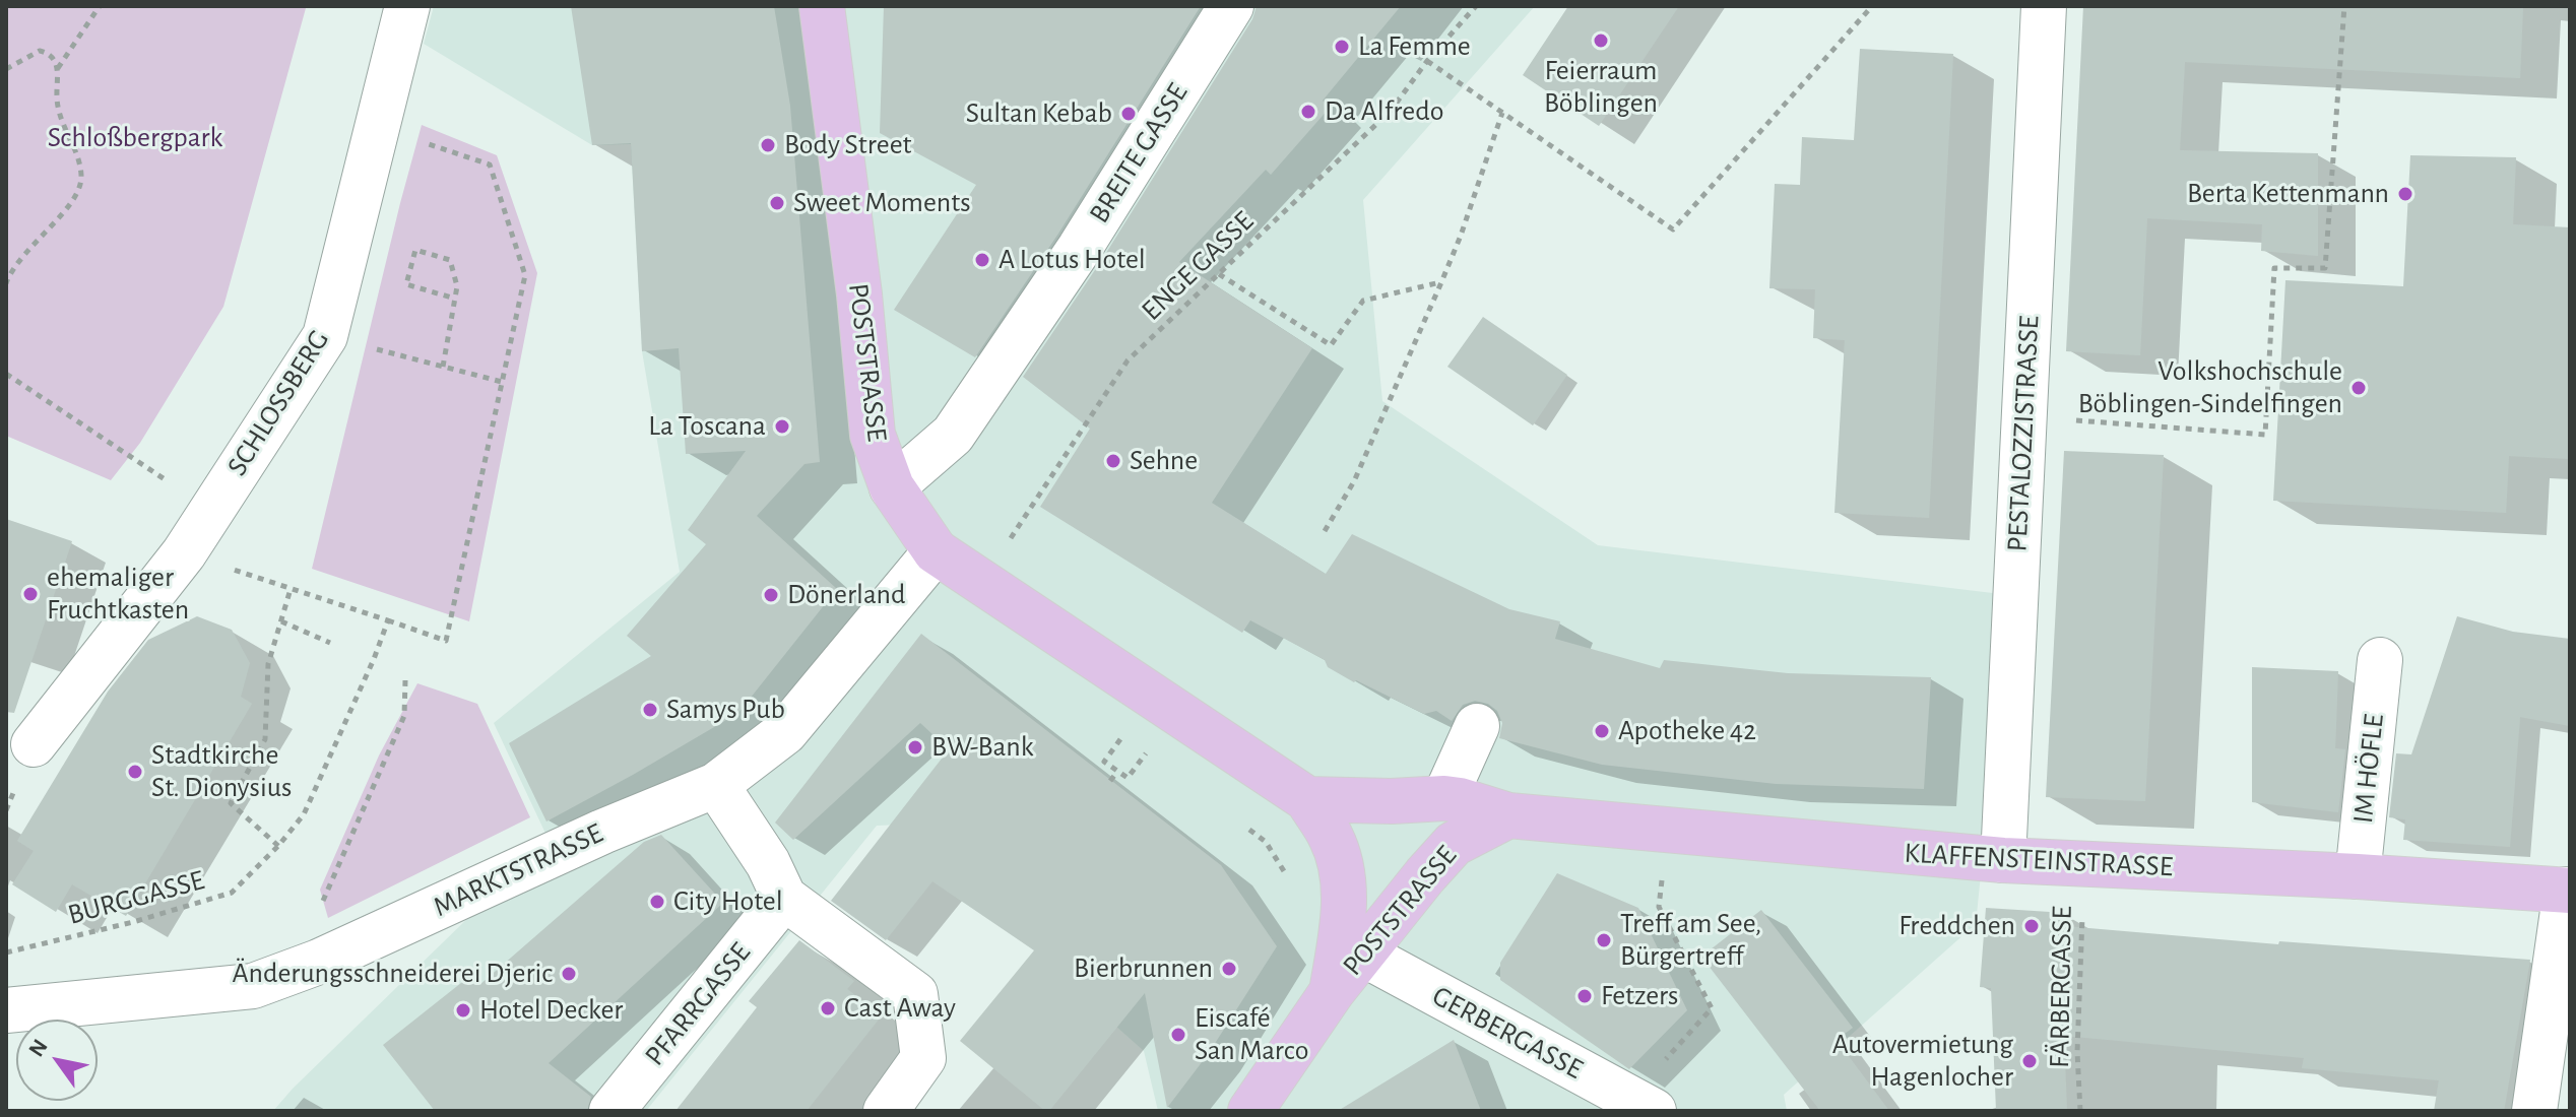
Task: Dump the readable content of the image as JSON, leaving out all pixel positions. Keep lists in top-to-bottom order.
{
  "streets": {
    "main road": ["POSTSTRASSE", "KLAFFENSTEINSTRASSE"],
    "street": [
      "BREITE GASSE",
      "SCHLOSSBERG",
      "PESTALOZZISTRASSE",
      "IM HÖFLE",
      "MARKTSTRASSE",
      "PFARRGASSE",
      "GERBERGASSE"
    ],
    "path": ["ENGE GASSE", "BURGGASSE", "FÄRBERGASSE"]
  },
  "crossings": [
    ["BREITE GASSE", "POSTSTRASSE"],
    ["ENGE GASSE", "POSTSTRASSE"],
    ["POSTSTRASSE", "KLAFFENSTEINSTRASSE"],
    ["POSTSTRASSE", "MARKTSTRASSE"],
    ["POSTSTRASSE", "GERBERGASSE"],
    ["PESTALOZZISTRASSE", "KLAFFENSTEINSTRASSE"],
    ["IM HÖFLE", "KLAFFENSTEINSTRASSE"],
    ["KLAFFENSTEINSTRASSE", "FÄRBERGASSE"]
  ],
  "parks": ["Schloßbergpark"],
  "places": [
    "Feierraum Böblingen",
    "La Femme",
    "Da Alfredo",
    "Sultan Kebab",
    "Body Street",
    "Berta Kettenmann",
    "Sweet Moments",
    "A Lotus Hotel",
    "Volkshochschule Böblingen-Sindelfingen",
    "La Toscana",
    "Sehne",
    "ehemaliger Fruchtkasten",
    "Dönerland",
    "Samys Pub",
    "Apotheke 42",
    "BW-Bank",
    "Stadtkirche St. Dionysius",
    "City Hotel",
    "Freddchen",
    "Treff am See, Bürgertreff",
    "Bierbrunnen",
    "Änderungsschneiderei Djeric",
    "Fetzers",
    "Cast Away",
    "Hotel Decker",
    "Eiscafé San Marco",
    "Autovermietung Hagenlocher"
  ],
  "north": "top left"
}
